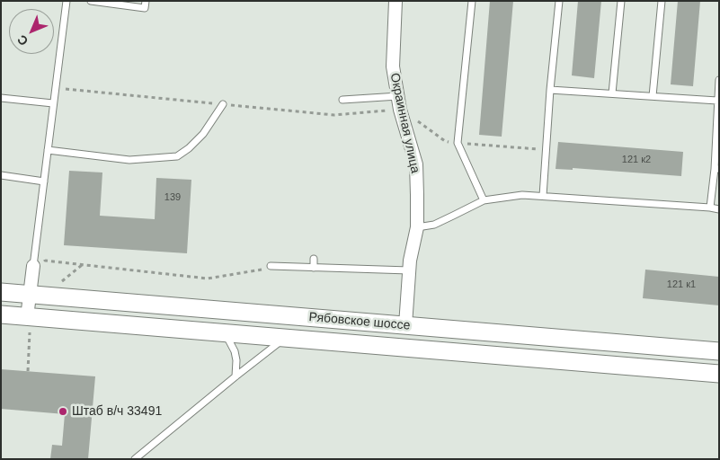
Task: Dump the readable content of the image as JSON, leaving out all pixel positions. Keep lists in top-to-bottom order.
{
  "streets": {
    "main road": ["Рябовское шоссе"],
    "street": ["Окраинная улица"]
  },
  "crossings": [
    ["Окраинная улица", "Рябовское шоссе"]
  ],
  "places": ["Штаб в/ч 33491"],
  "house_numbers": ["121 к2", "139", "121 к1"],
  "north": "bottom left"
}
